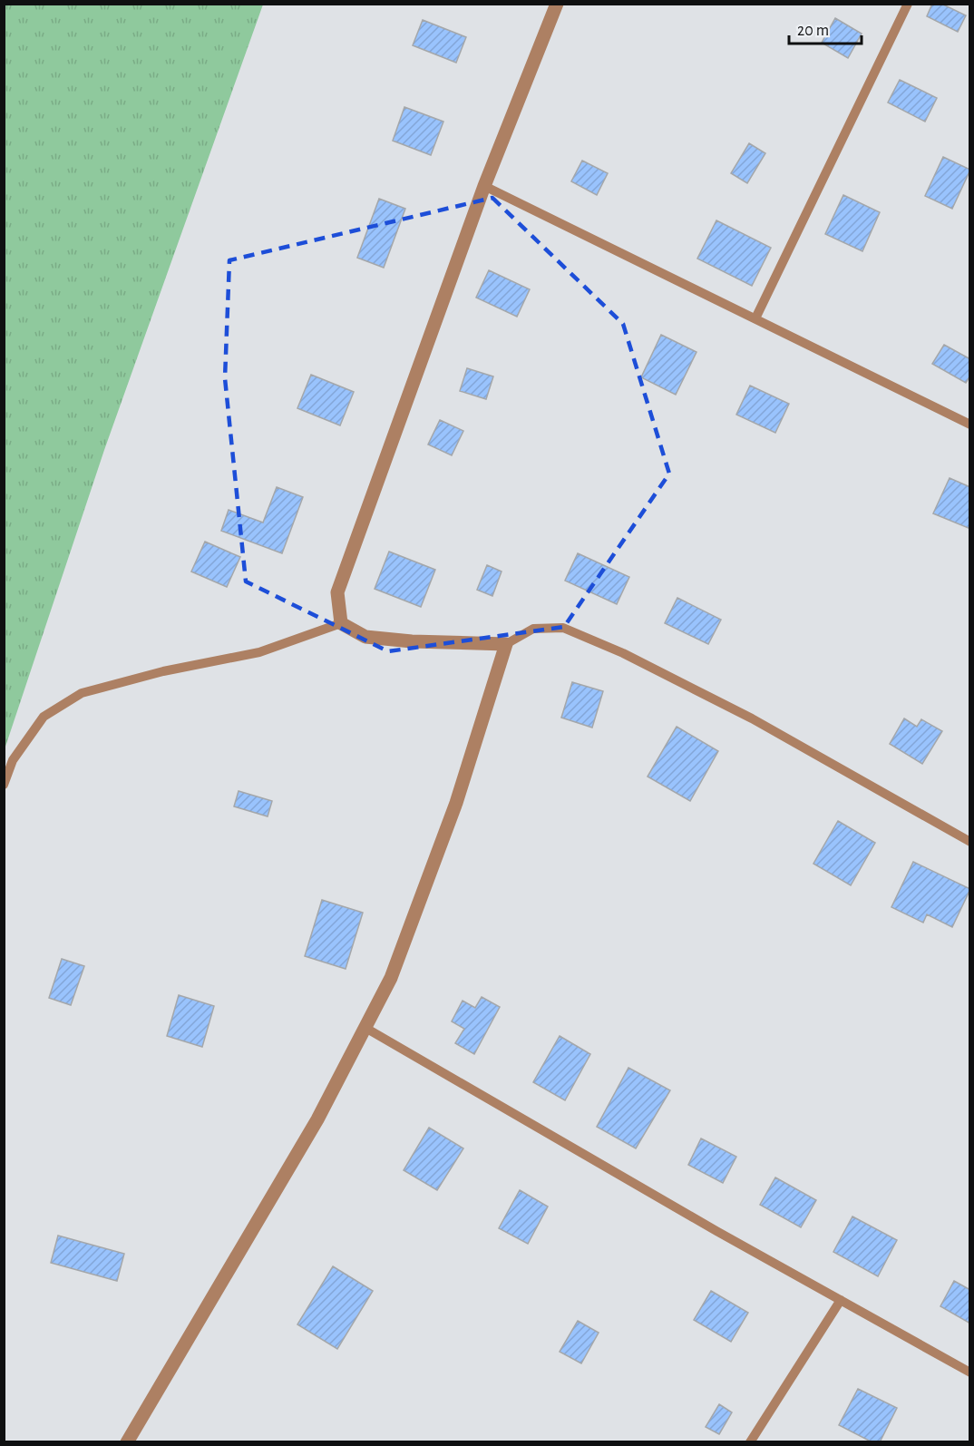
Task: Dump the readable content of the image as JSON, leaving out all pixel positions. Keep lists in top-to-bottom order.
{
  "scale_bar": "20 m"
}
